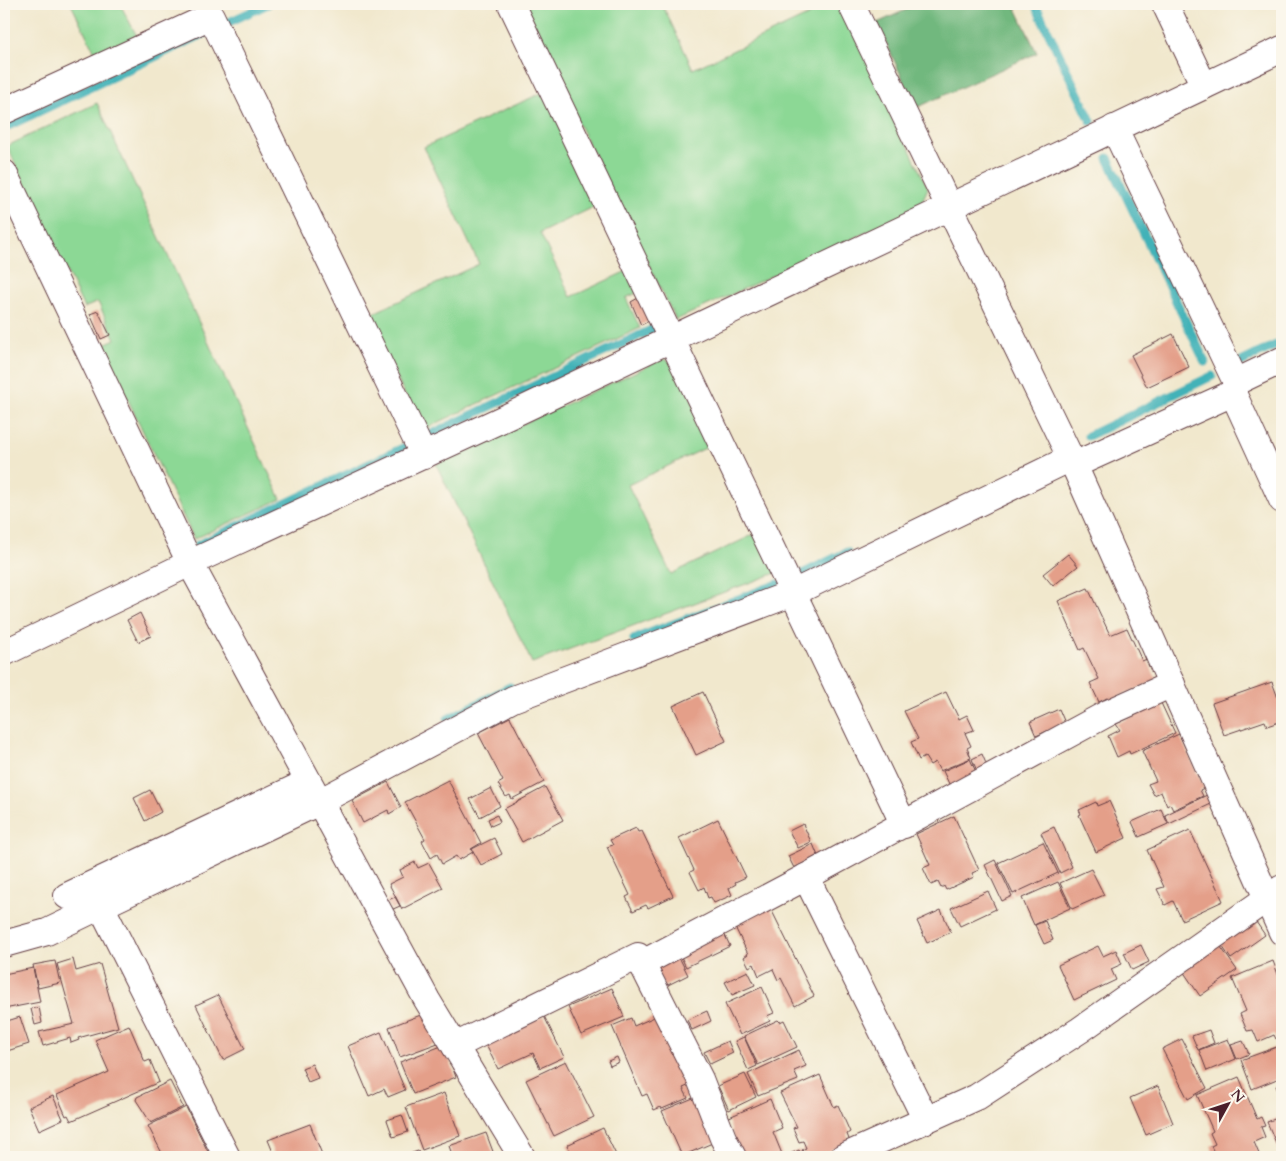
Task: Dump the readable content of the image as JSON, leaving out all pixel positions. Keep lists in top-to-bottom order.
{
  "north": "top right"
}
